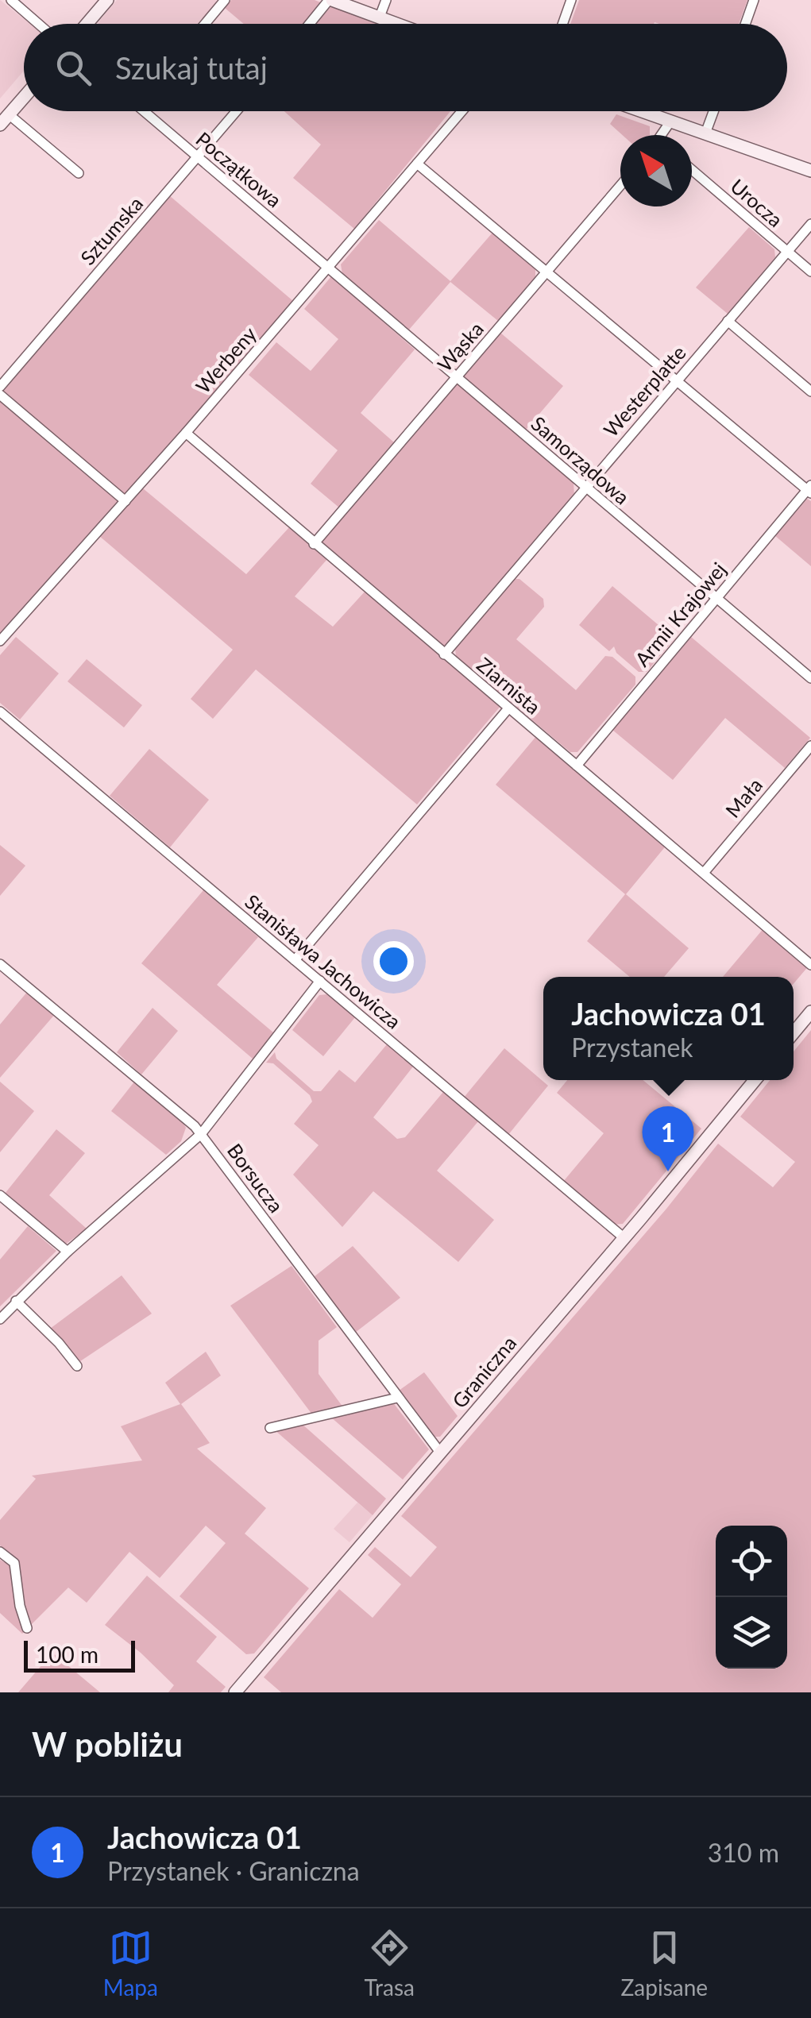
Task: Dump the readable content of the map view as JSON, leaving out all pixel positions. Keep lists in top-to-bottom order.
{
  "streets": {
    "street": [
      "Początkowa",
      "Urocza",
      "Sztumska",
      "Wąska",
      "Werbeny",
      "Westerplatte",
      "Samorządowa",
      "Armii Krajowej",
      "Ziarnista",
      "Mała",
      "Stanisława Jachowicza",
      "Borsucza",
      "Graniczna"
    ]
  },
  "crossings": [
    ["Początkowa", "Sztumska"],
    ["Początkowa", "Werbeny"],
    ["Początkowa", "Samorządowa"],
    ["Urocza", "Westerplatte"],
    ["Wąska", "Samorządowa"],
    ["Wąska", "Ziarnista"],
    ["Werbeny", "Samorządowa"],
    ["Werbeny", "Ziarnista"],
    ["Westerplatte", "Samorządowa"],
    ["Westerplatte", "Ziarnista"],
    ["Samorządowa", "Armii Krajowej"],
    ["Armii Krajowej", "Ziarnista"],
    ["Ziarnista", "Mała"],
    ["Stanisława Jachowicza", "Graniczna"],
    ["Borsucza", "Graniczna"]
  ],
  "scale_bar": "100 m",
  "north": "top left",
  "page": {
    "search": "Szukaj tutaj",
    "popup": ["Jachowicza 01", "Przystanek"],
    "pins": "1",
    "scale": "100 m",
    "heading": "W pobliżu",
    "list": [
      {
        "mark": "1",
        "name": "Jachowicza 01",
        "note": "Przystanek · Graniczna",
        "value": "310 m"
      }
    ],
    "nav": ["Mapa", "Trasa", "Zapisane"]
  }
}
